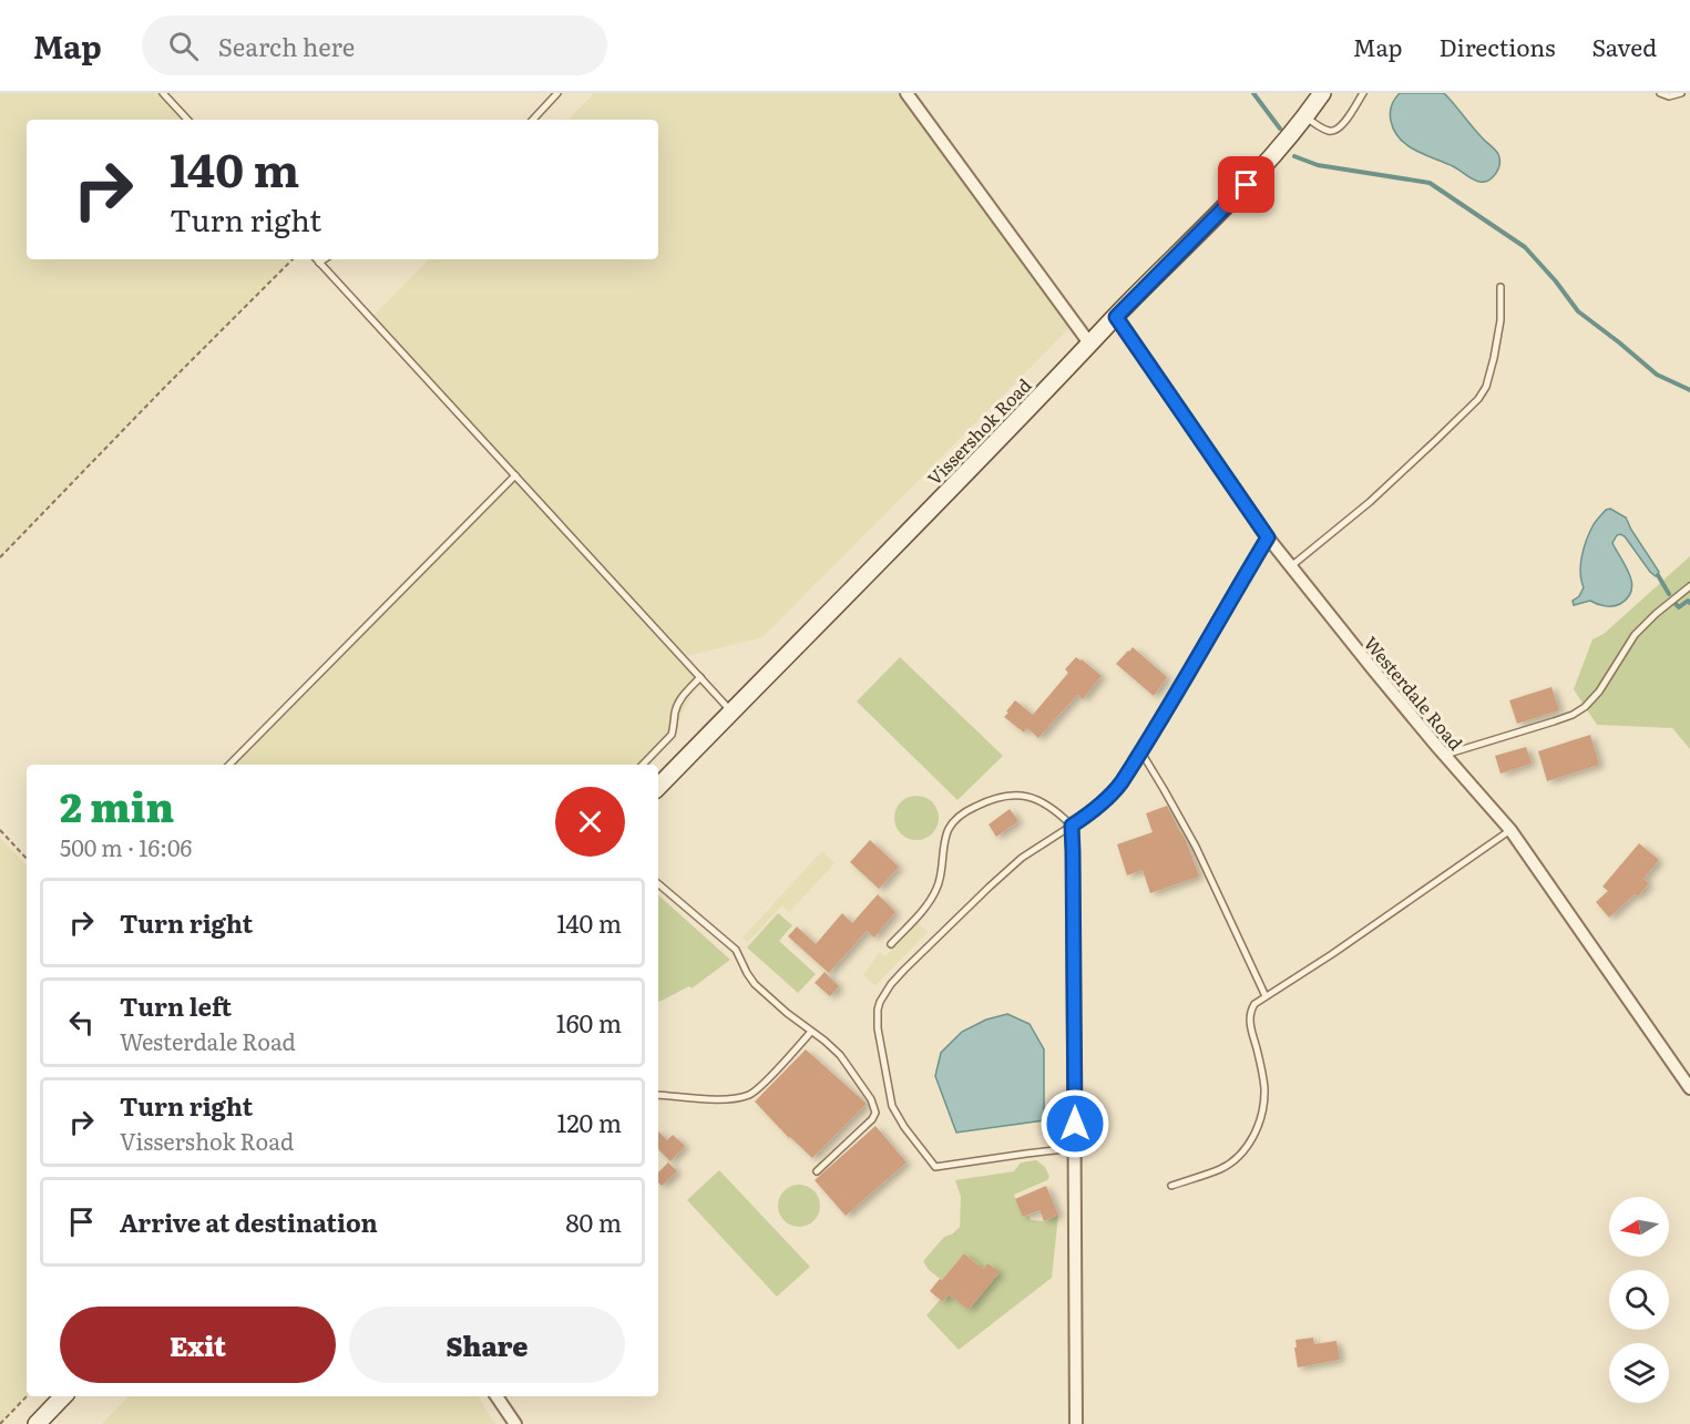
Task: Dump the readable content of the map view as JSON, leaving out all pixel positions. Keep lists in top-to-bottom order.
{
  "streets": {
    "main road": ["Vissershok Road"],
    "street": ["Westerdale Road"]
  },
  "crossings": [
    ["Vissershok Road", "Westerdale Road"]
  ],
  "north": "left",
  "page": {
    "header": "Map",
    "search": "Search here",
    "nav": ["Map", "Directions", "Saved"],
    "turn": ["140 m", "Turn right"],
    "heading": ["2 min", "500 m · 16:06"],
    "list": [
      {
        "name": "Turn right",
        "value": "140 m"
      },
      {
        "name": "Turn left",
        "note": "Westerdale Road",
        "value": "160 m"
      },
      {
        "name": "Turn right",
        "note": "Vissershok Road",
        "value": "120 m"
      },
      {
        "name": "Arrive at destination",
        "value": "80 m"
      }
    ],
    "buttons": ["Exit", "Share"]
  }
}
